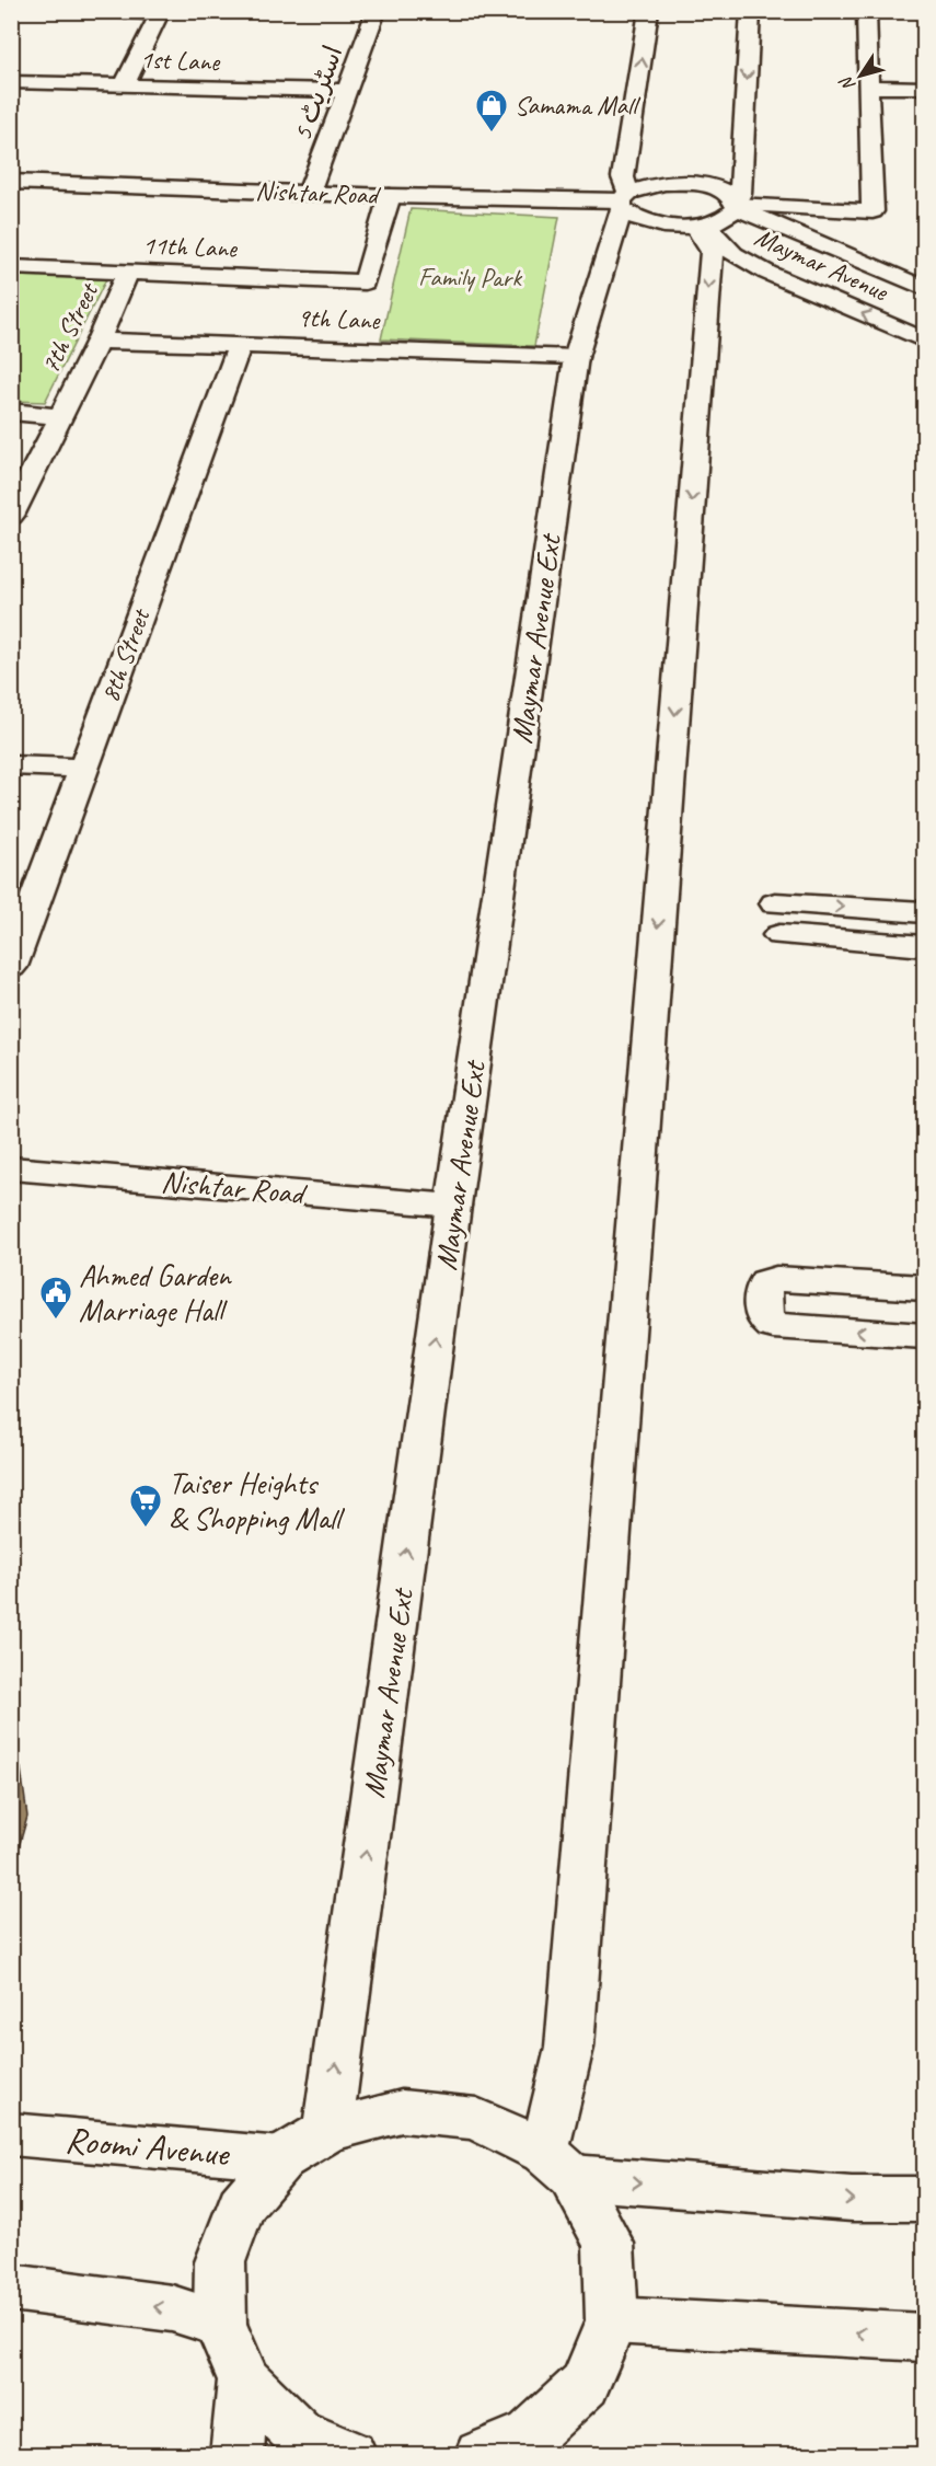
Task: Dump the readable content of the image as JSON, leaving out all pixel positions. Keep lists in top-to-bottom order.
{
  "streets": {
    "main road": [
      "1st Lane",
      "اسٹریٹ 5",
      "Nishtar Road",
      "11th Lane",
      "Maymar Avenue",
      "9th Lane",
      "7th Street",
      "Maymar Avenue Ext",
      "8th Street",
      "Roomi Avenue"
    ]
  },
  "crossings": [
    ["1st Lane", "اسٹریٹ 5"],
    ["اسٹریٹ 5", "Nishtar Road"],
    ["Nishtar Road", "11th Lane"],
    ["Nishtar Road", "Maymar Avenue"],
    ["Nishtar Road", "Maymar Avenue Ext"],
    ["11th Lane", "7th Street"],
    ["Maymar Avenue", "Maymar Avenue Ext"],
    ["9th Lane", "7th Street"],
    ["9th Lane", "Maymar Avenue Ext"],
    ["9th Lane", "8th Street"]
  ],
  "parks": ["Family Park"],
  "places": {
    "shop": ["Samama Mall"],
    "public building": ["Ahmed Garden Marriage Hall"],
    "supermarket": ["Taiser Heights & Shopping Mall"]
  },
  "north": "bottom left"
}
